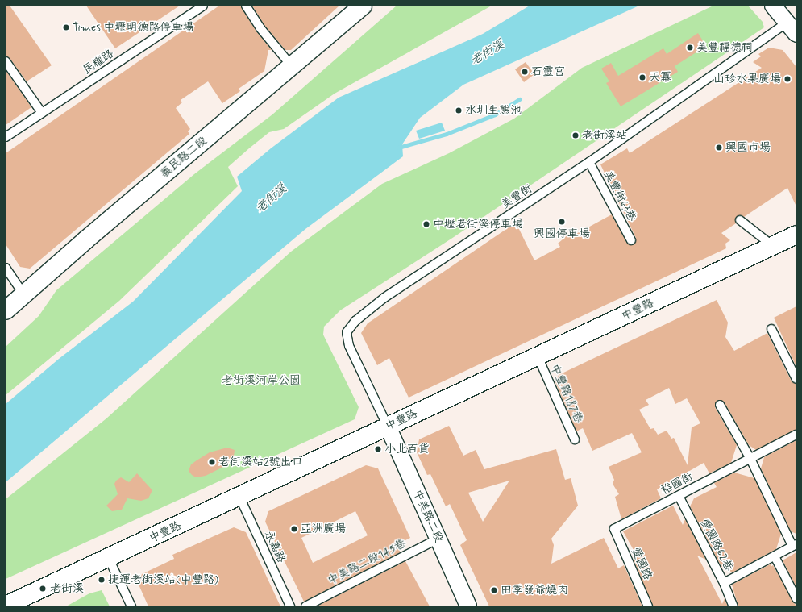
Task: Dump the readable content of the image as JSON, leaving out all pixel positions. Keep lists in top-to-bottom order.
{
  "streets": {
    "main road": ["義民路二段", "中豐路"],
    "street": ["中美路二段"],
    "lane": [
      "民權路",
      "美豐街63巷",
      "美豐街",
      "中豐路187巷",
      "裕國街",
      "愛國路62巷",
      "永嘉路",
      "中美路二段145巷",
      "愛國路"
    ]
  },
  "crossings": [
    ["美豐街63巷", "美豐街"],
    ["美豐街", "中豐路"],
    ["美豐街", "中美路二段"],
    ["中豐路", "中豐路187巷"],
    ["中豐路", "中美路二段"],
    ["中豐路", "永嘉路"],
    ["裕國街", "愛國路62巷"],
    ["裕國街", "愛國路"],
    ["中美路二段", "中美路二段145巷"]
  ],
  "water": ["老街溪"],
  "parks": ["老街溪河岸公園"],
  "places": [
    "Times 中壢明德路停車場",
    "美豐福德祠",
    "石靈宮",
    "天冪",
    "山珍水果廣場",
    "水圳生態池",
    "老街溪站",
    "興國市場",
    "興國停車場",
    "中壢老街溪停車場",
    "小北百貨",
    "老街溪站2號出口",
    "亞洲廣場",
    "捷運老街溪站(中豐路)",
    "老街溪",
    "田季發爺燒肉"
  ]
}
